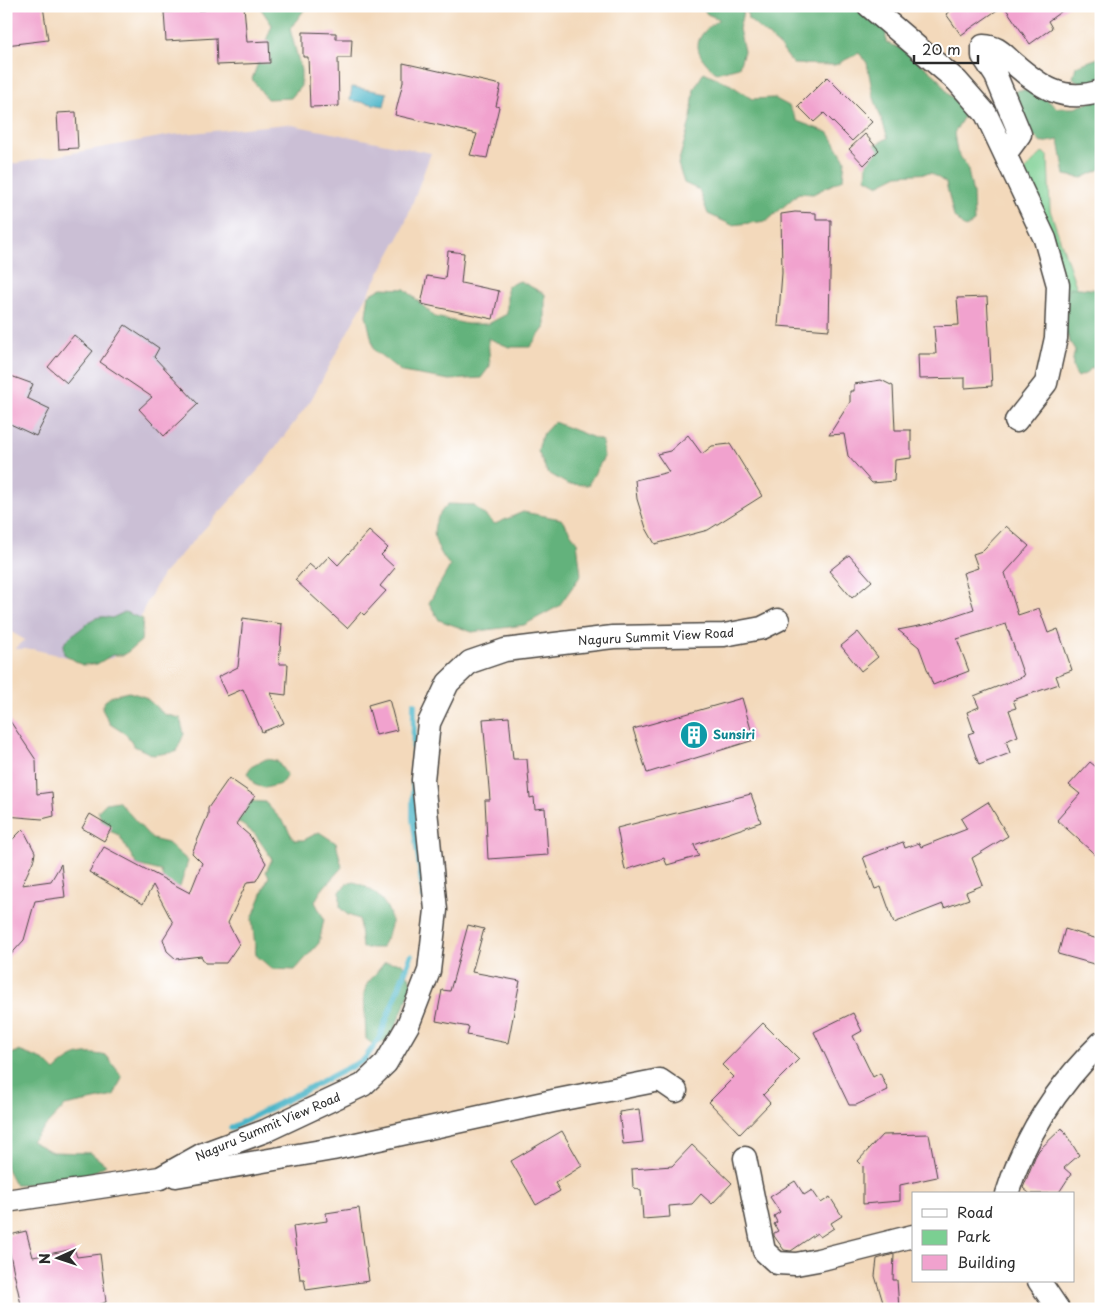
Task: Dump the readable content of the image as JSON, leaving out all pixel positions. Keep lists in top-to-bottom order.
{
  "streets": {
    "street": ["Naguru Summit View Road"]
  },
  "places": {
    "building": ["Sunsiri"]
  },
  "legend": ["Road", "Park", "Building"],
  "scale_bar": "20 m",
  "north": "left"
}
